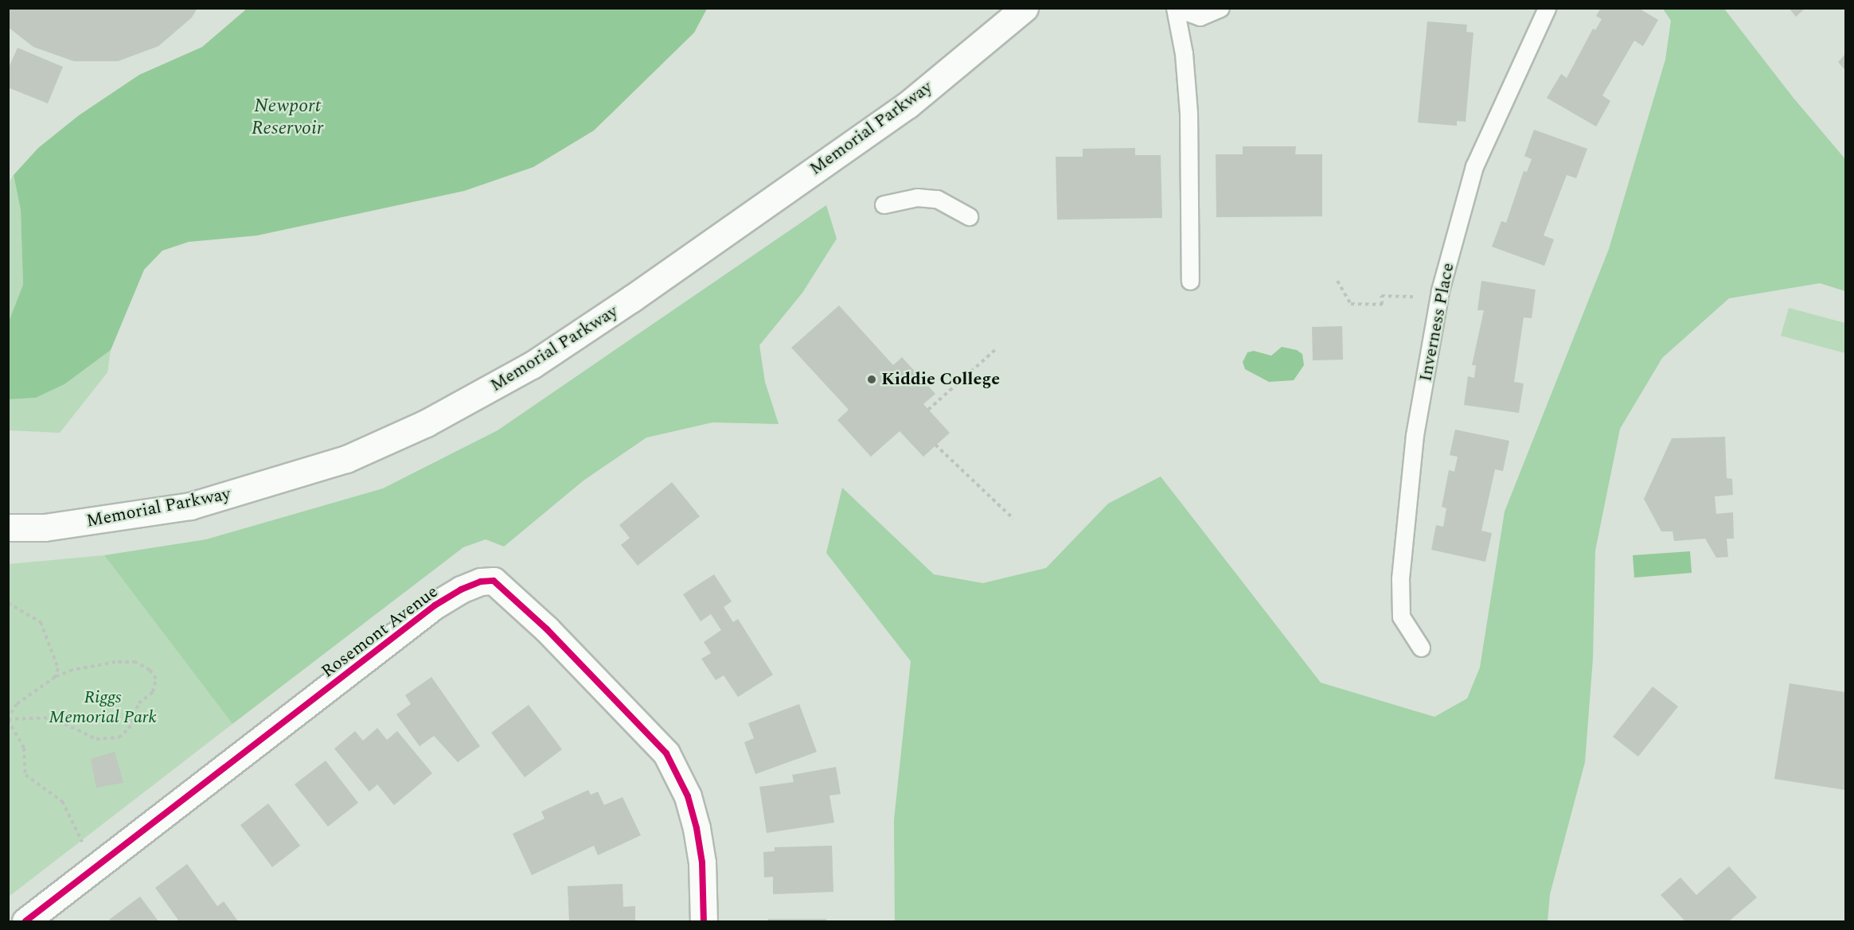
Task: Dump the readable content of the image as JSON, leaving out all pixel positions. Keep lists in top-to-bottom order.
{
  "streets": {
    "main road": ["Memorial Parkway", "Rosemont Avenue"],
    "lane": ["Inverness Place"]
  },
  "water": ["Newport Reservoir"],
  "parks": ["Riggs Memorial Park"],
  "places": ["Kiddie College"]
}
